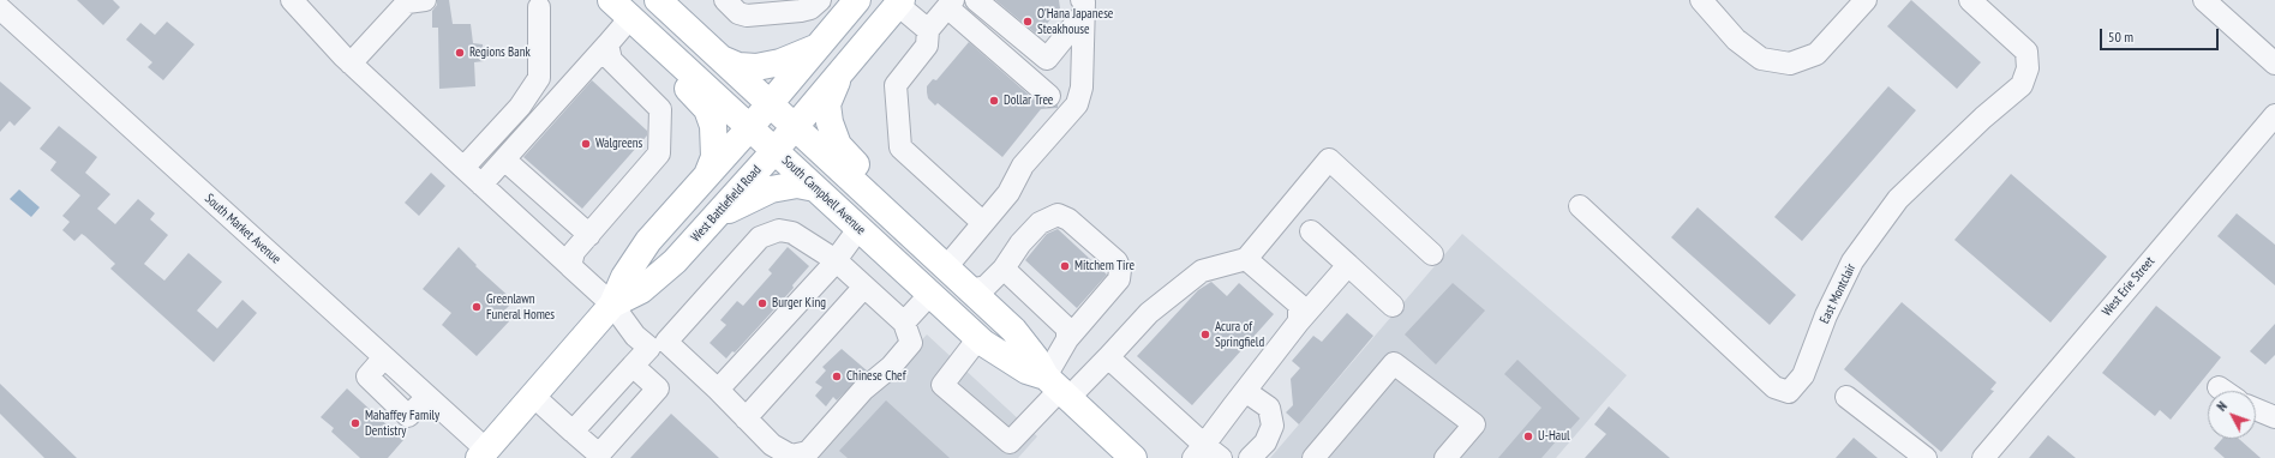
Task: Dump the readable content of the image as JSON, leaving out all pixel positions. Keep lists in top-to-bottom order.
{
  "streets": {
    "main road": ["South Campbell Avenue", "West Battlefield Road"],
    "street": ["South Market Avenue", "West Erie Street", "East Montclair"]
  },
  "crossings": [
    ["South Campbell Avenue", "West Battlefield Road"],
    ["West Battlefield Road", "South Market Avenue"]
  ],
  "places": [
    "O'Hana Japanese Steakhouse",
    "Regions Bank",
    "Dollar Tree",
    "Walgreens",
    "Mitchem Tire",
    "Burger King",
    "Greenlawn Funeral Homes",
    "Acura of Springfield",
    "Chinese Chef",
    "Mahaffey Family Dentistry",
    "U-Haul"
  ],
  "scale_bar": "50 m",
  "north": "top left"
}
